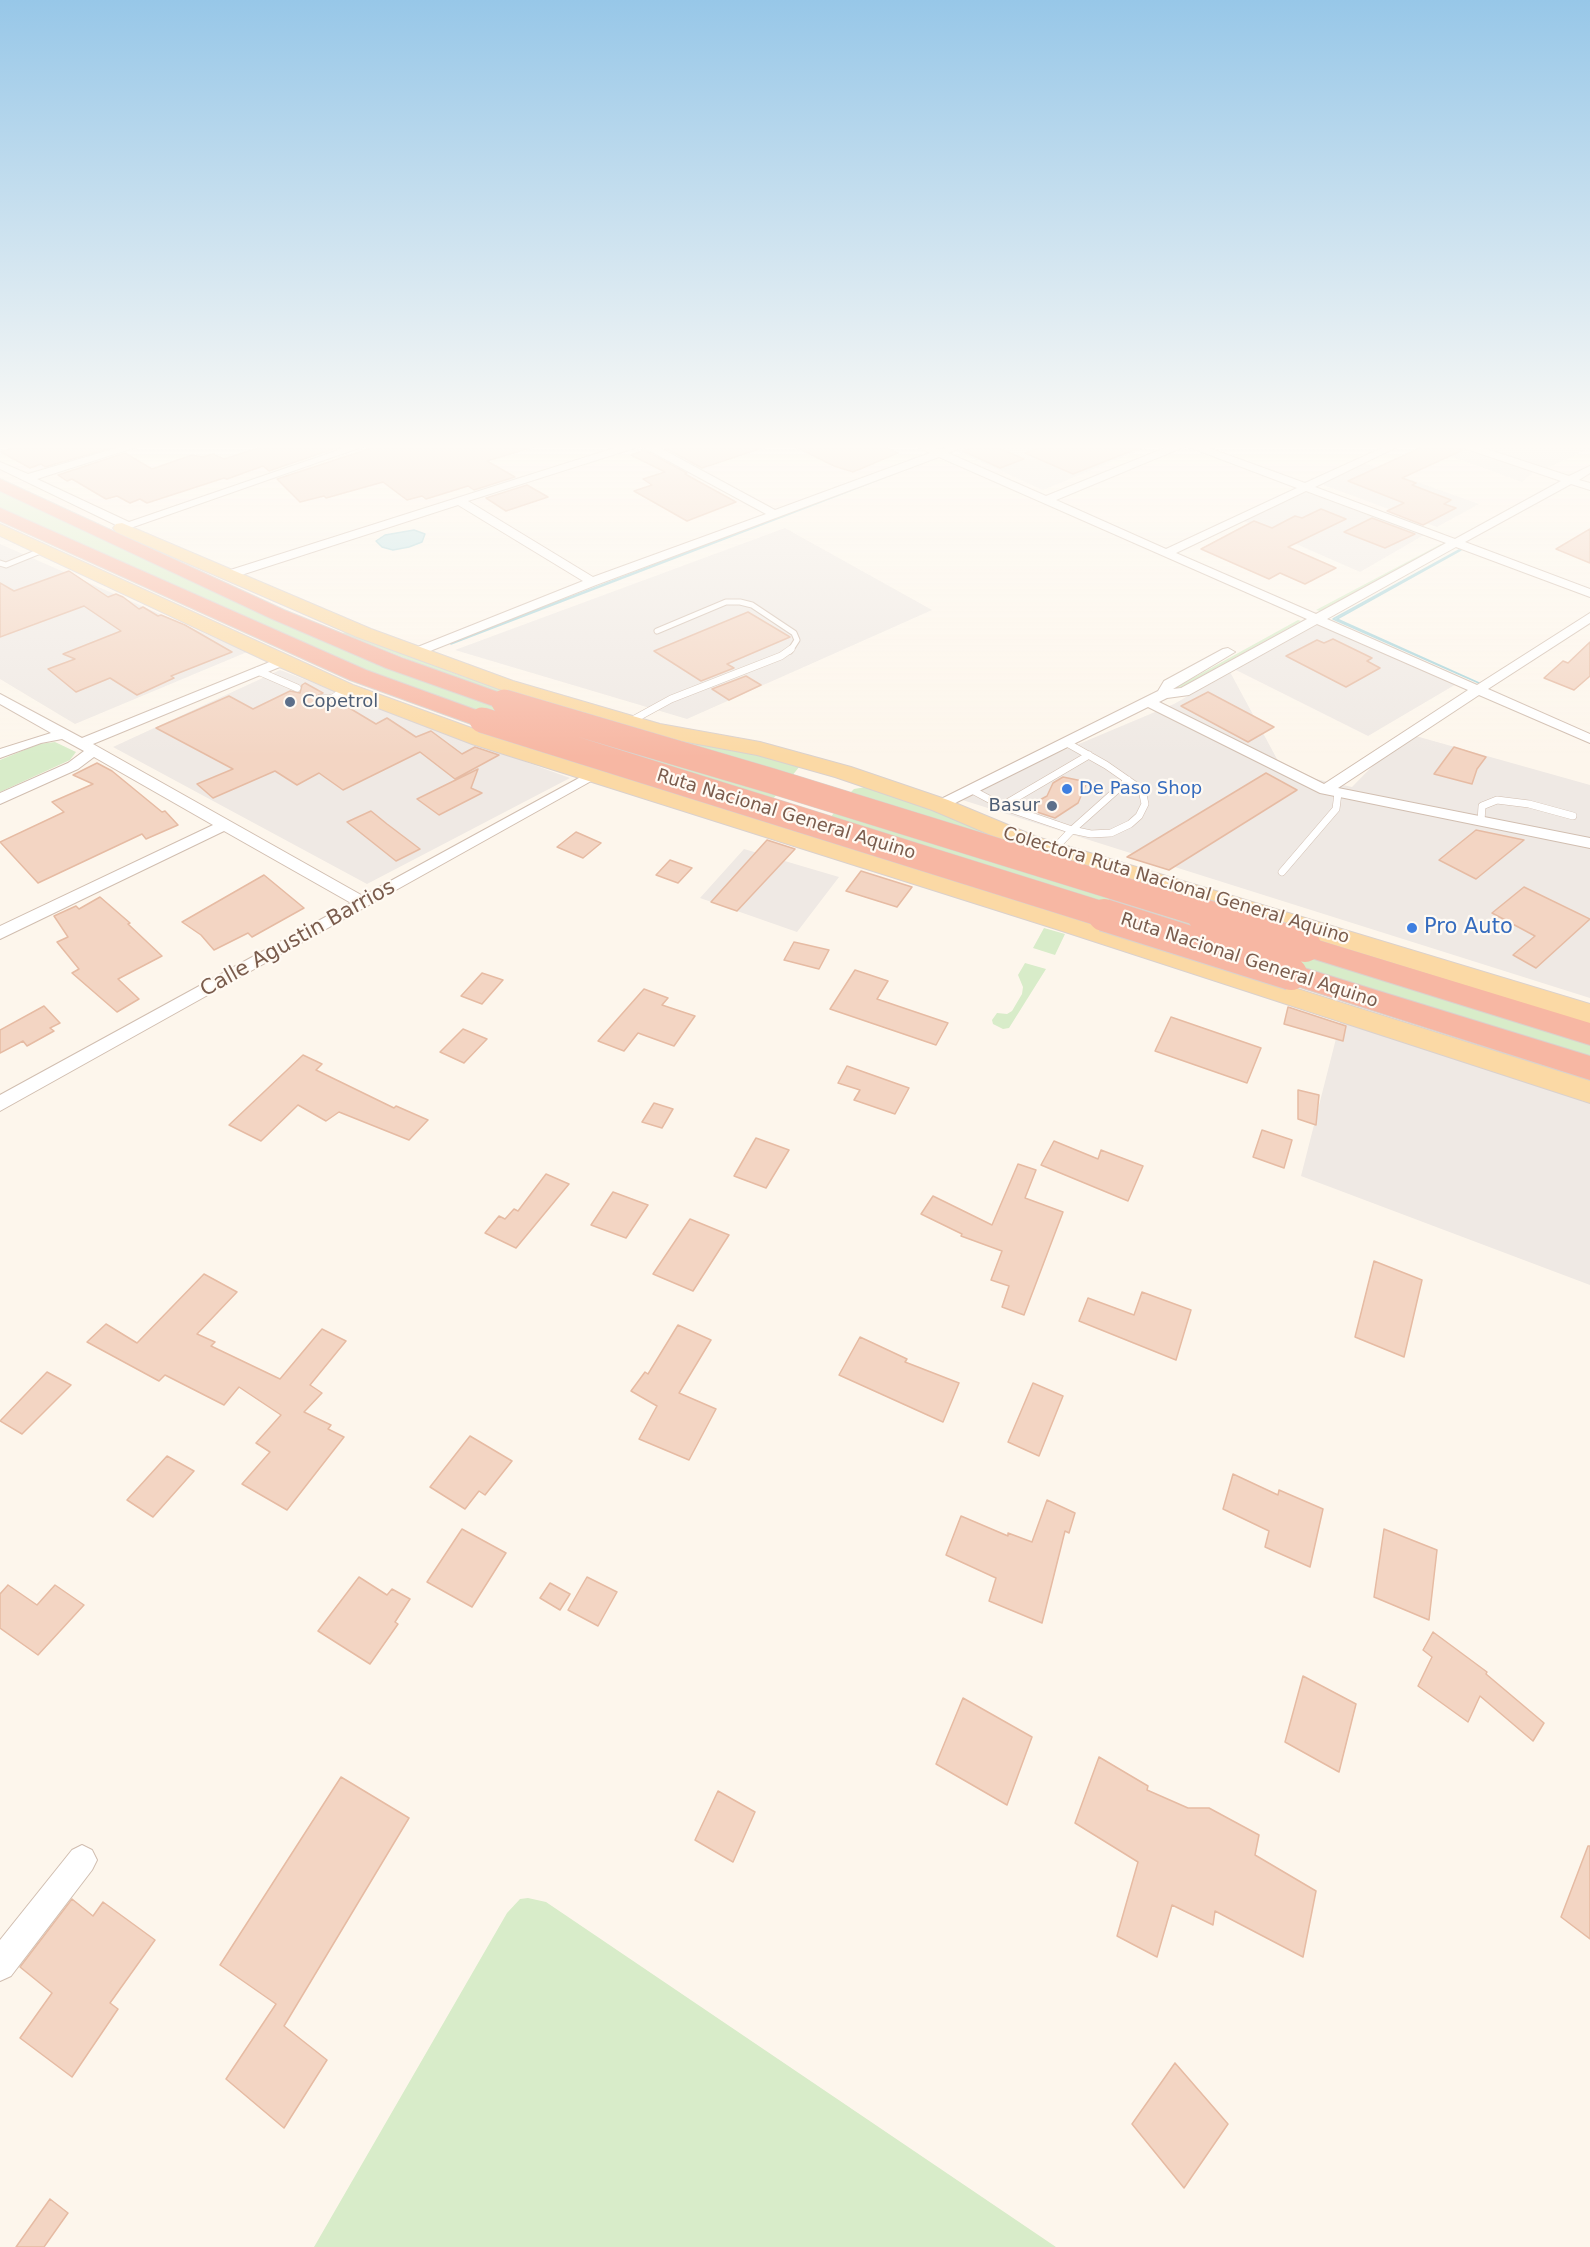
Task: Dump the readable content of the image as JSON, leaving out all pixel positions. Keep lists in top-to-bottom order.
{
  "streets": {
    "highway": ["Ruta Nacional General Aquino"],
    "main road": ["Colectora Ruta Nacional General Aquino"],
    "street": ["Calle Agustin Barrios"]
  },
  "places": [
    "Copetrol",
    "De Paso Shop",
    "Basur",
    "Pro Auto"
  ]
}
